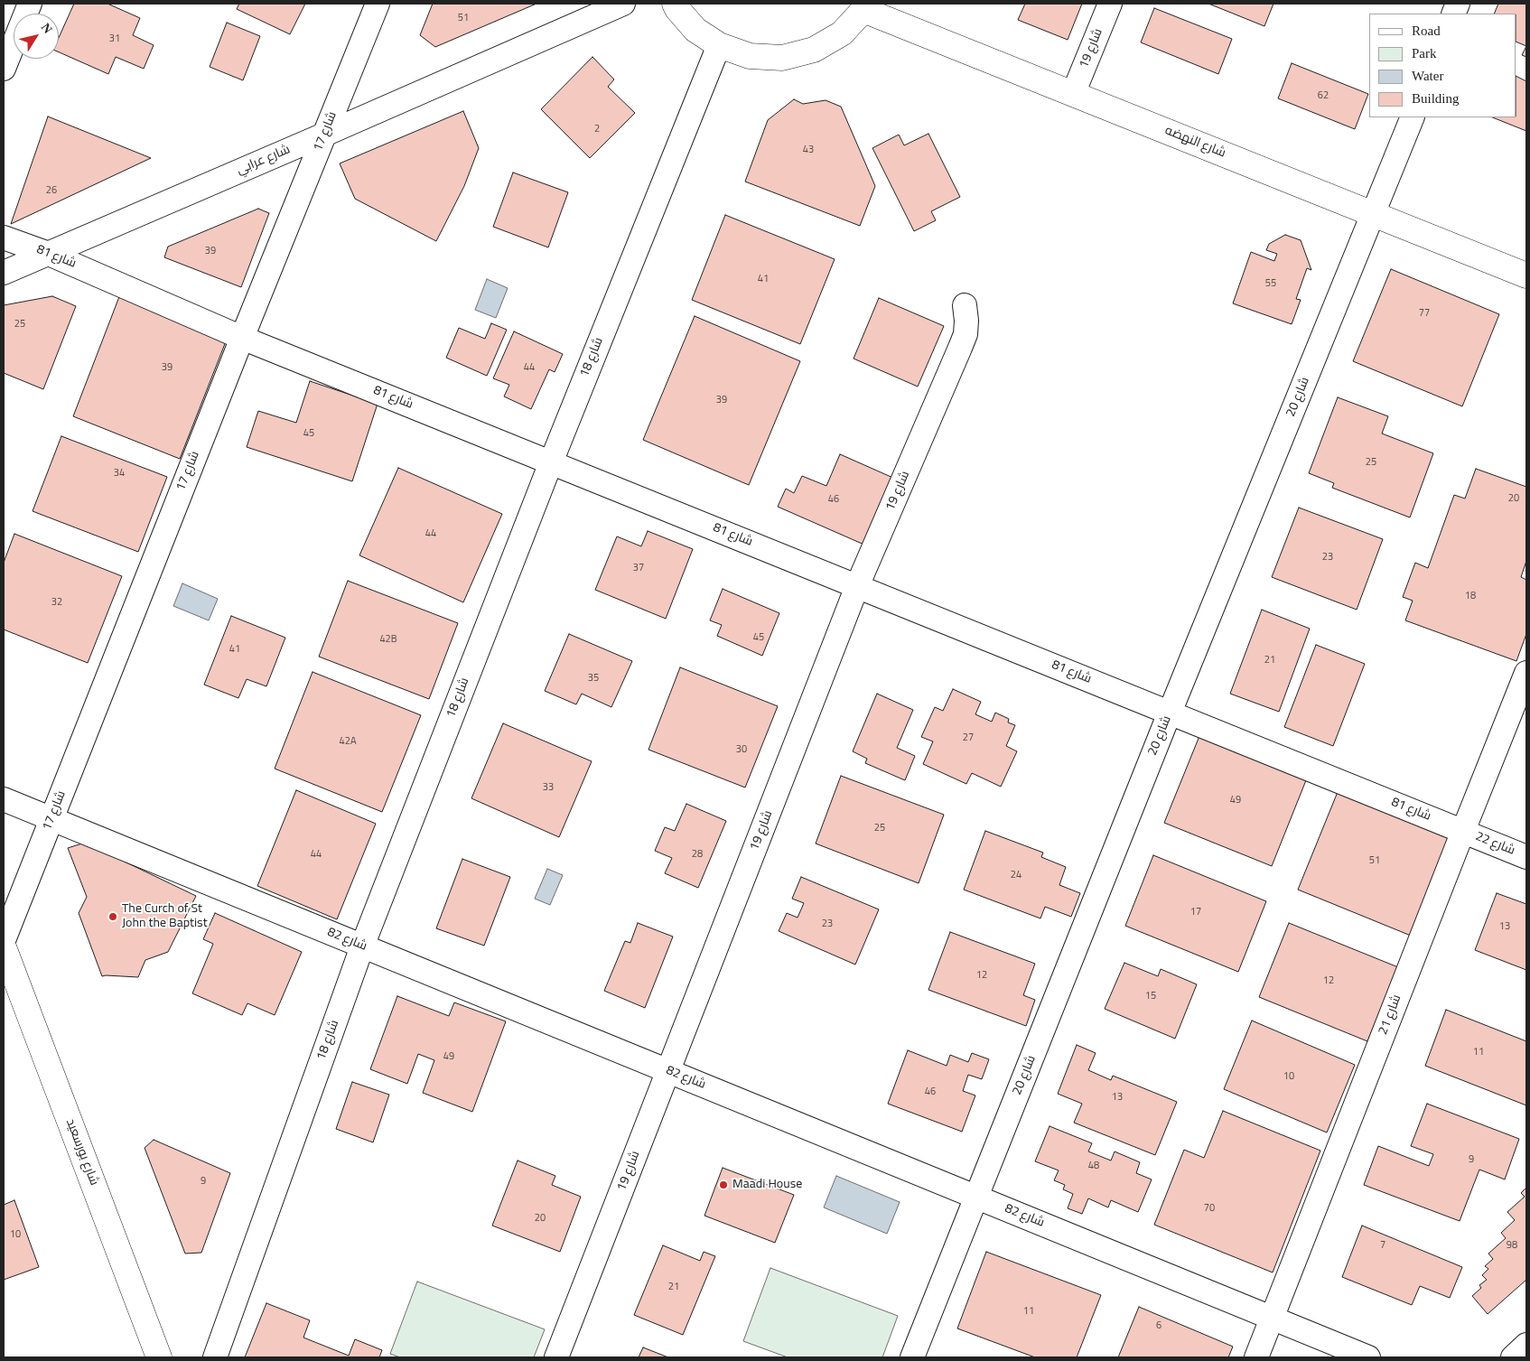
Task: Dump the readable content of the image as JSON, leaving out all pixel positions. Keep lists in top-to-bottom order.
{
  "streets": {
    "street": [
      "شارع 19",
      "شارع 17",
      "شارع النهضه",
      "شارع عرابي",
      "شارع 81",
      "شارع 18",
      "شارع 20",
      "شارع 22",
      "شارع 82",
      "شارع 21",
      "شارع بورسعيد"
    ]
  },
  "crossings": [
    ["شارع 19", "شارع النهضه"],
    ["شارع 19", "شارع 81"],
    ["شارع 19", "شارع 82"],
    ["شارع 17", "شارع عرابي"],
    ["شارع 17", "شارع 81"],
    ["شارع 17", "شارع 82"],
    ["شارع النهضه", "شارع 20"],
    ["شارع عرابي", "شارع 81"],
    ["شارع 81", "شارع 18"],
    ["شارع 81", "شارع 20"],
    ["شارع 81", "شارع 22"],
    ["شارع 81", "شارع 21"],
    ["شارع 18", "شارع 82"],
    ["شارع 20", "شارع 82"],
    ["شارع 22", "شارع 21"],
    ["شارع 82", "شارع 21"]
  ],
  "places": ["The Curch of St John the Baptist", "Maadi House"],
  "house_numbers": [
    "51",
    "31",
    "62",
    "2",
    "43",
    "26",
    "39",
    "41",
    "55",
    "77",
    "25",
    "39",
    "44",
    "39",
    "45",
    "25",
    "34",
    "20",
    "46",
    "44",
    "23",
    "37",
    "18",
    "32",
    "45",
    "42B",
    "41",
    "21",
    "35",
    "27",
    "42A",
    "30",
    "33",
    "49",
    "25",
    "44",
    "28",
    "51",
    "24",
    "17",
    "23",
    "13",
    "12",
    "12",
    "15",
    "11",
    "49",
    "10",
    "46",
    "13",
    "9",
    "48",
    "9",
    "70",
    "20",
    "10",
    "7",
    "98",
    "21",
    "11",
    "6"
  ],
  "legend": [
    "Road",
    "Park",
    "Water",
    "Building"
  ],
  "north": "top right"
}
